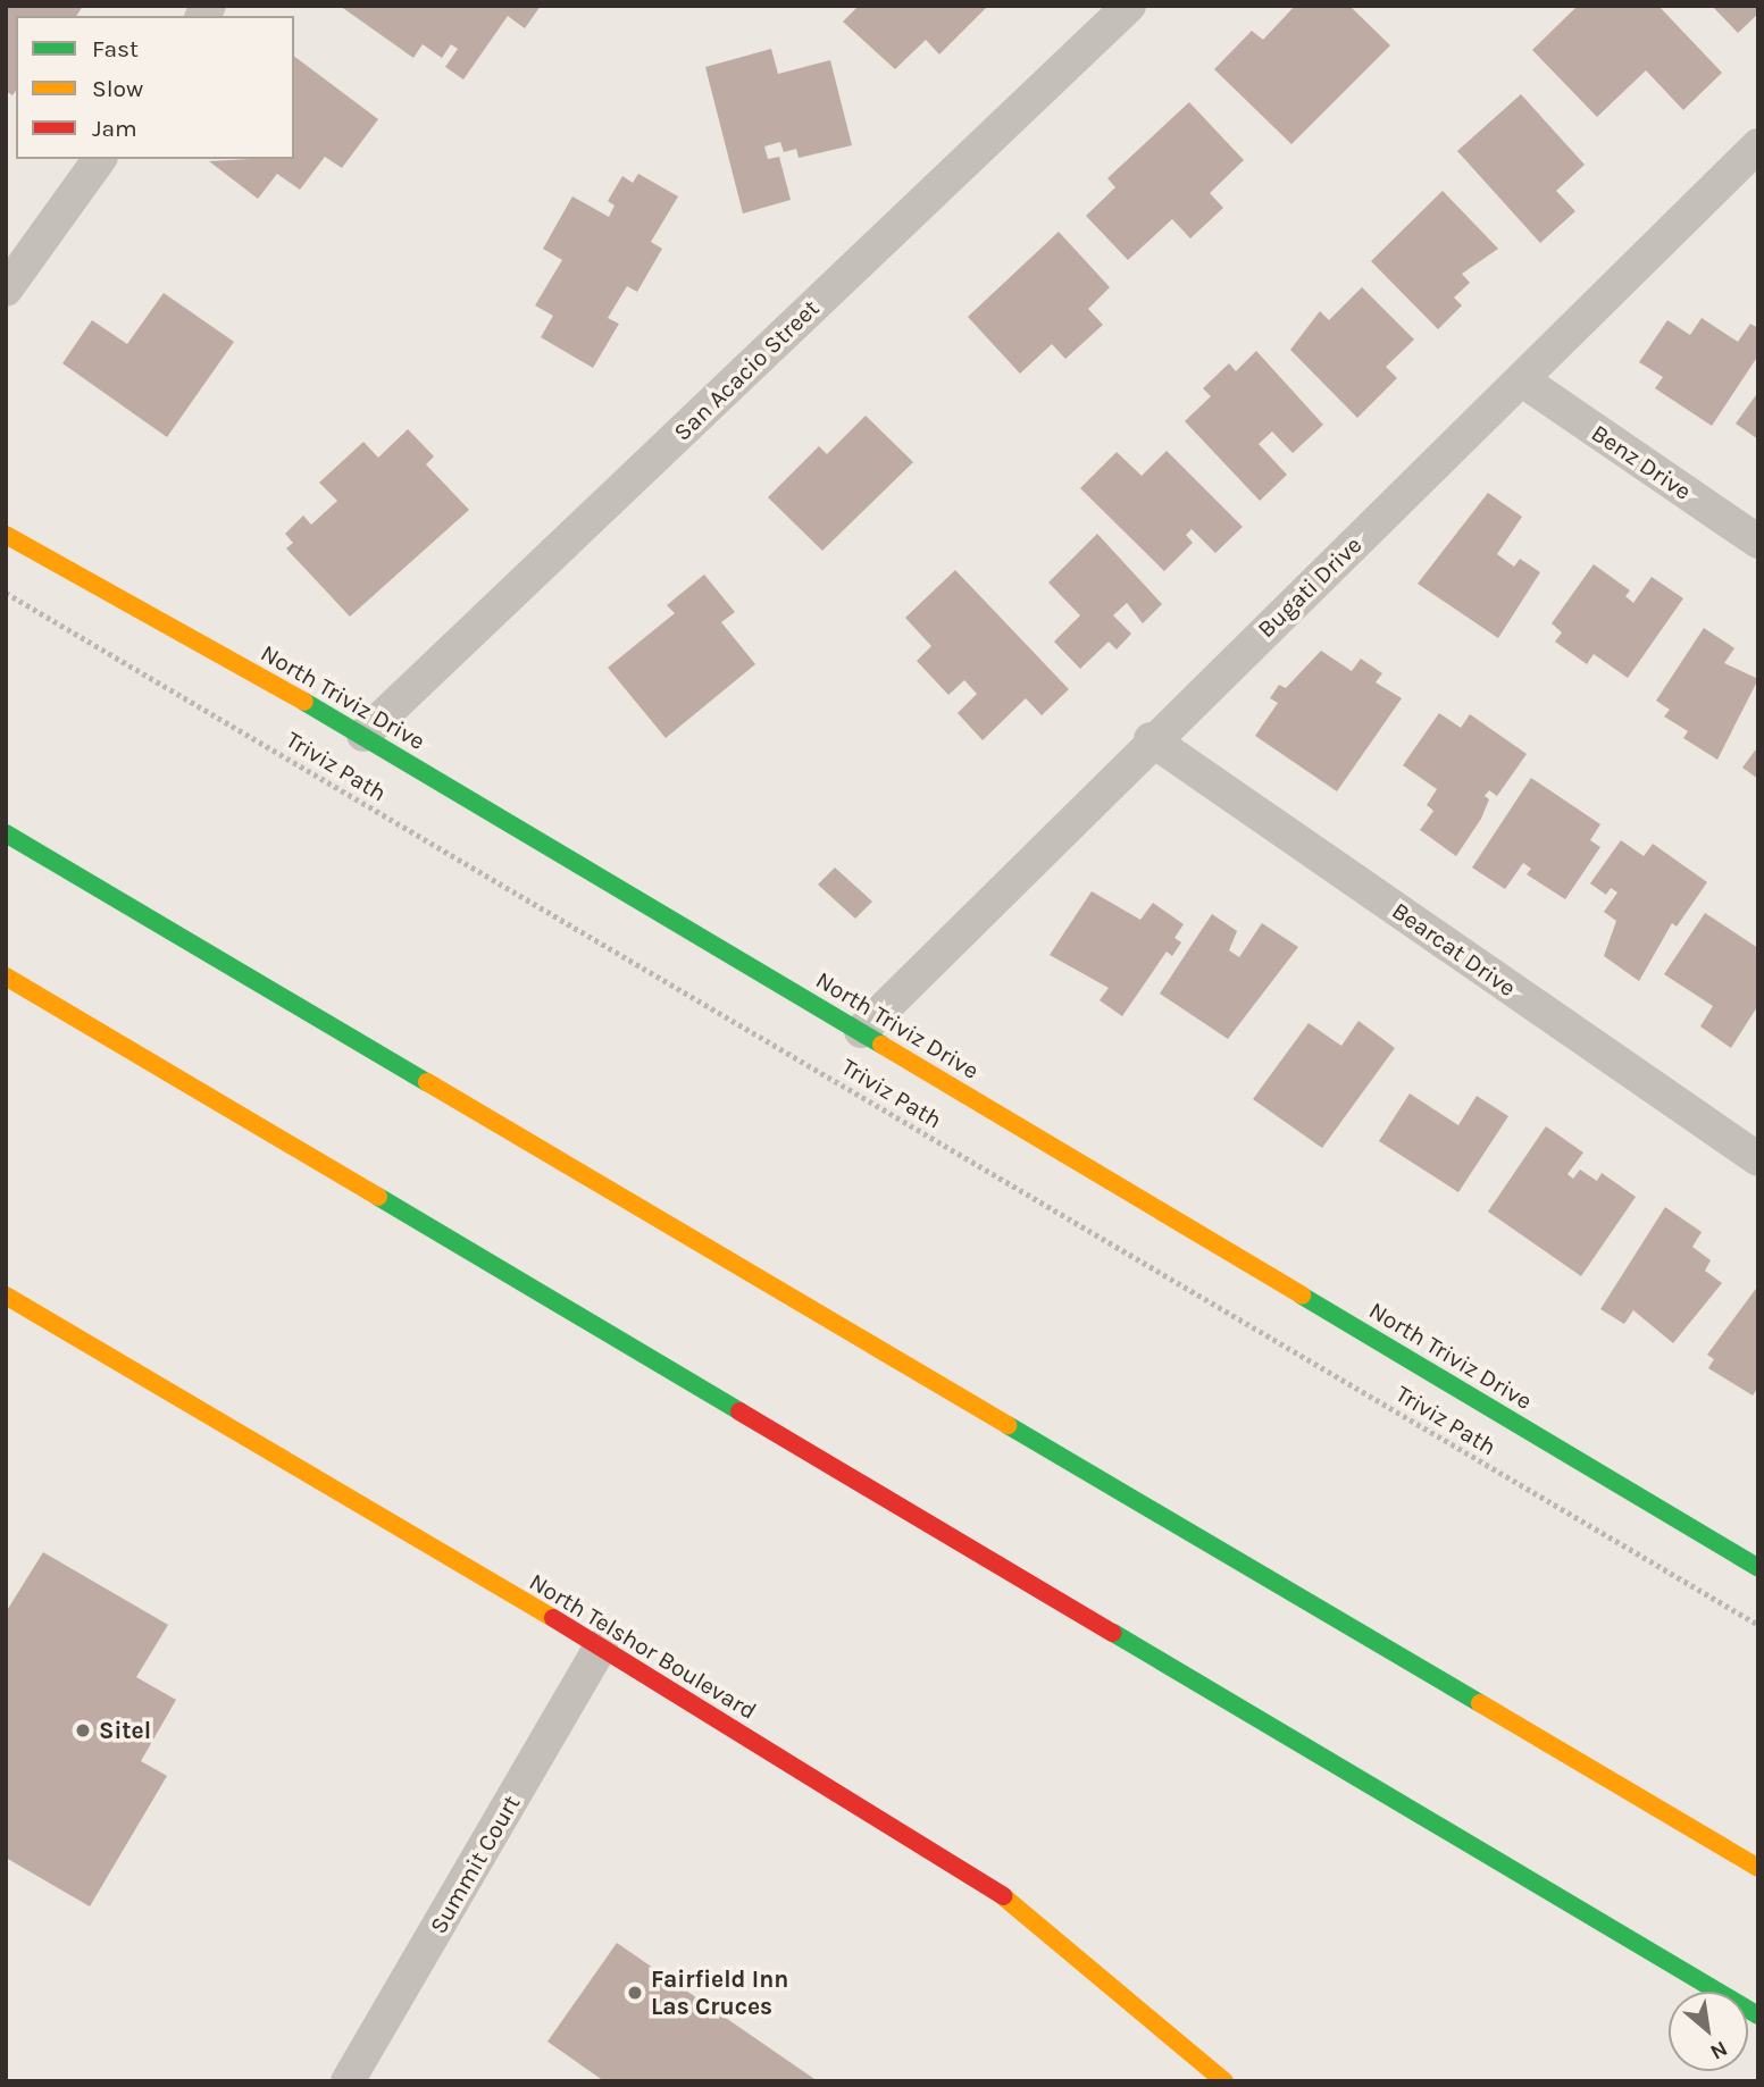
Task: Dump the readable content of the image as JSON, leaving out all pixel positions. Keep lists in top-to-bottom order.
{
  "streets": {
    "main road": ["North Triviz Drive", "North Telshor Boulevard"],
    "street": [
      "San Acacio Street",
      "Benz Drive",
      "Bugati Drive",
      "Bearcat Drive",
      "Summit Court"
    ],
    "path": ["Triviz Path"]
  },
  "crossings": [
    ["San Acacio Street", "North Triviz Drive"],
    ["Benz Drive", "Bugati Drive"],
    ["Bugati Drive", "North Triviz Drive"],
    ["Bugati Drive", "Bearcat Drive"],
    ["North Telshor Boulevard", "Summit Court"]
  ],
  "places": ["Sitel", "Fairfield Inn Las Cruces"],
  "legend": ["Fast", "Slow", "Jam"],
  "north": "bottom right"
}
